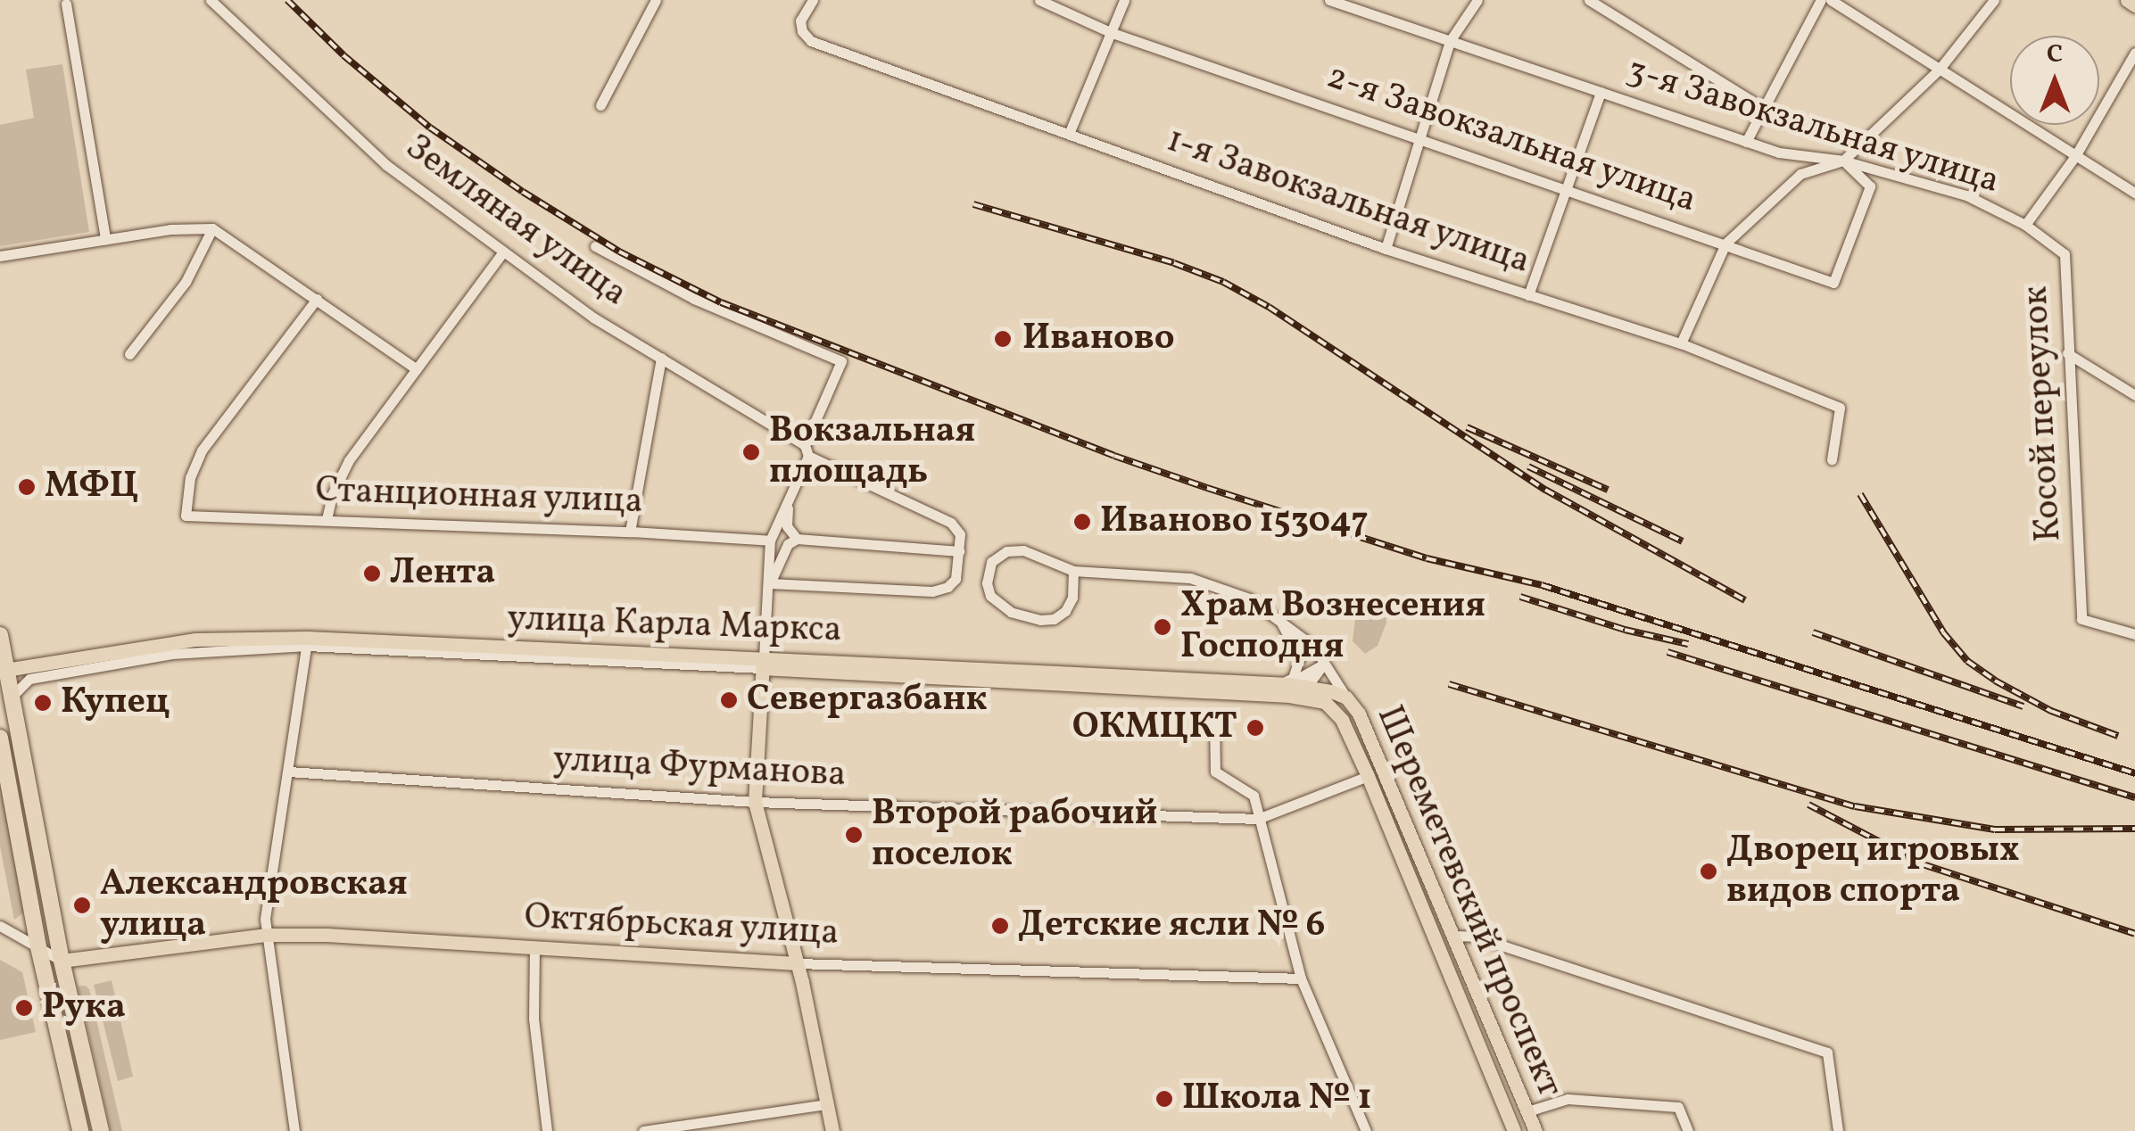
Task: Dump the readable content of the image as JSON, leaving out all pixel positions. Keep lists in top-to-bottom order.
{
  "streets": {
    "main road": ["улица Карла Маркса", "Шереметевский проспект", "Октябрьская улица"],
    "street": [
      "3-я Завокзальная улица",
      "2-я Завокзальная улица",
      "1-я Завокзальная улица",
      "Земляная улица",
      "Косой переулок",
      "Станционная улица",
      "улица Фурманова"
    ]
  },
  "crossings": [
    ["3-я Завокзальная улица", "2-я Завокзальная улица"],
    ["3-я Завокзальная улица", "Косой переулок"],
    ["улица Карла Маркса", "Шереметевский проспект"],
    ["улица Фурманова", "Шереметевский проспект"]
  ],
  "places": [
    "Иваново",
    "Вокзальная площадь",
    "МФЦ",
    "Иваново 153047",
    "Лента",
    "Храм Вознесения Господня",
    "Севергазбанк",
    "Купец",
    "ОКМЦКТ",
    "Второй рабочий поселок",
    "Дворец игровых видов спорта",
    "Александровская улица",
    "Детские ясли № 6",
    "Рука",
    "Школа № 1"
  ],
  "north": "top"
}
